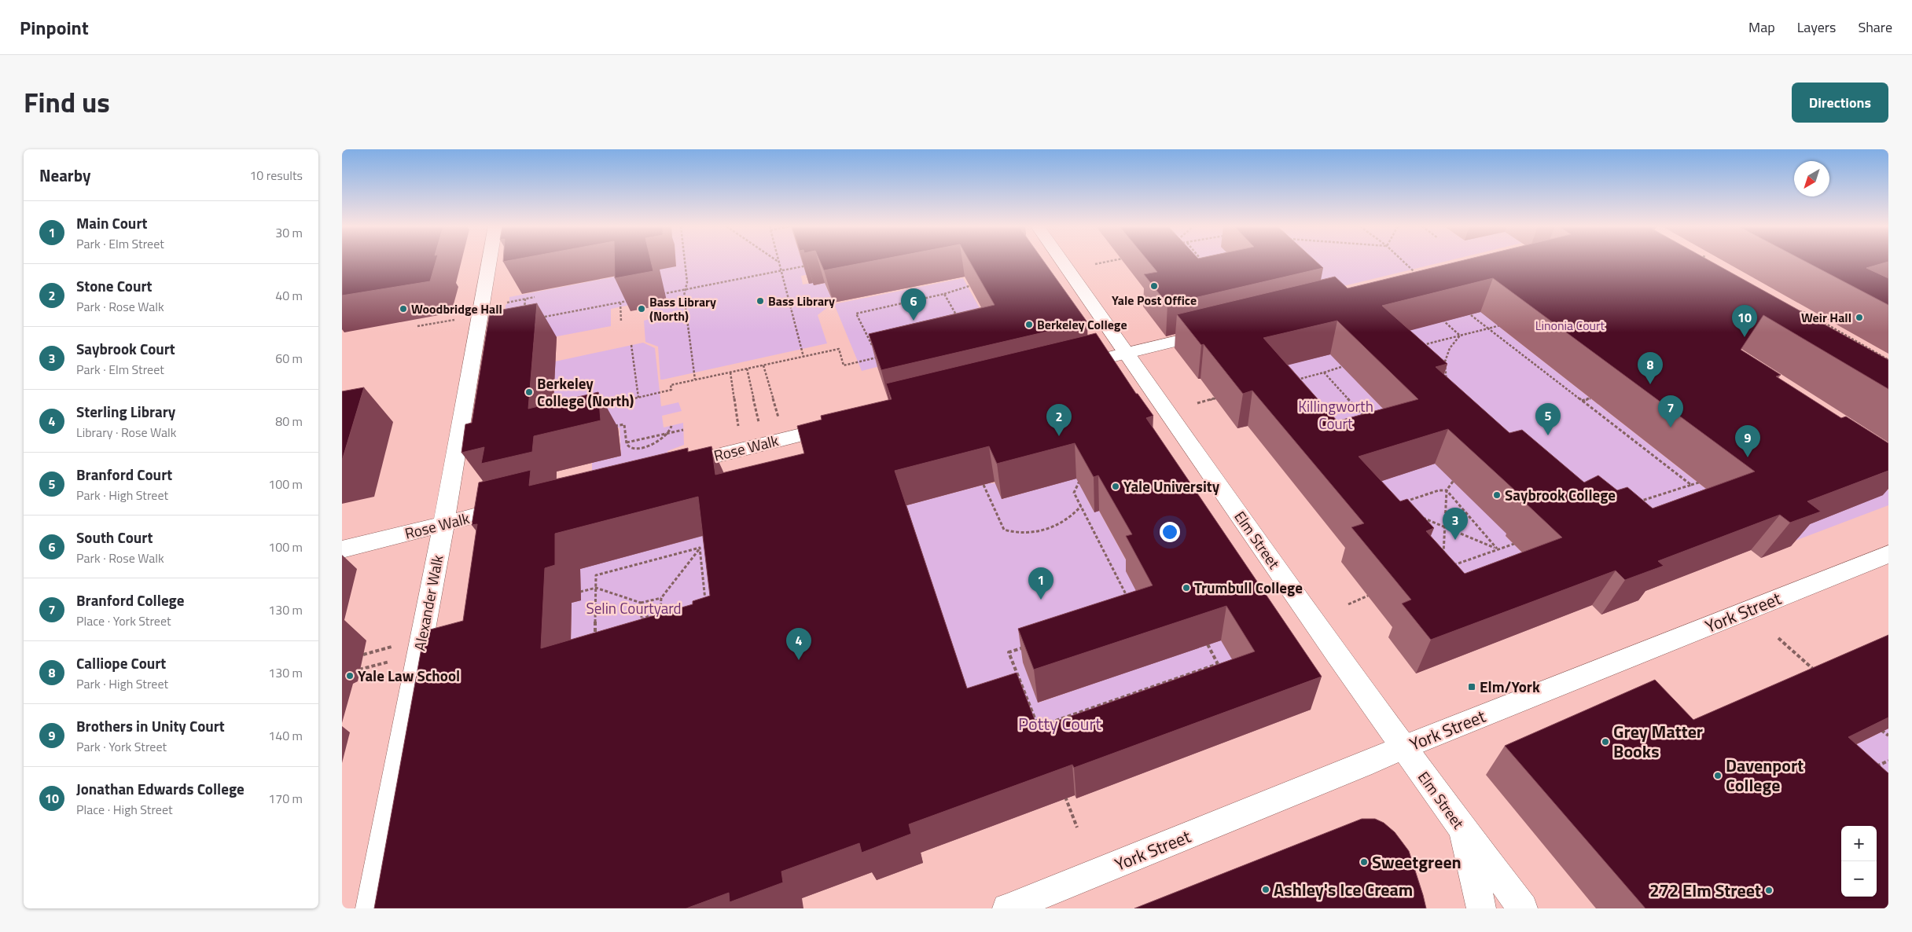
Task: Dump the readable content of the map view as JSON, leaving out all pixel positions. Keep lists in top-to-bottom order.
{
  "streets": {
    "main road": [
      "Rose Walk",
      "Elm Street",
      "Alexander Walk",
      "York Street"
    ]
  },
  "crossings": [
    ["Rose Walk", "Alexander Walk"],
    ["Elm Street", "York Street"]
  ],
  "parks": [
    "Linonia Court",
    "Killingworth Court",
    "Selin Courtyard",
    "Potty Court"
  ],
  "places": {
    "other": [
      "Yale Post Office",
      "Bass Library",
      "Woodbridge Hall",
      "Bass Library (North)",
      "Weir Hall",
      "Berkeley College",
      "Berkeley College (North)",
      "Yale University",
      "Saybrook College",
      "Trumbull College",
      "Yale Law School",
      "Grey Matter Books",
      "Davenport College",
      "Sweetgreen",
      "Ashley's Ice Cream",
      "272 Elm Street"
    ],
    "transit": ["Elm/York"]
  },
  "north": "bottom left",
  "page": {
    "header": "Pinpoint",
    "nav": ["Map", "Layers", "Share"],
    "title": "Find us",
    "buttons": "Directions",
    "heading": ["Nearby", "10 results"],
    "list": [
      {
        "mark": "1",
        "name": "Main Court",
        "note": "Park · Elm Street",
        "value": "30 m"
      },
      {
        "mark": "2",
        "name": "Stone Court",
        "note": "Park · Rose Walk",
        "value": "40 m"
      },
      {
        "mark": "3",
        "name": "Saybrook Court",
        "note": "Park · Elm Street",
        "value": "60 m"
      },
      {
        "mark": "4",
        "name": "Sterling Library",
        "note": "Library · Rose Walk",
        "value": "80 m"
      },
      {
        "mark": "5",
        "name": "Branford Court",
        "note": "Park · High Street",
        "value": "100 m"
      },
      {
        "mark": "6",
        "name": "South Court",
        "note": "Park · Rose Walk",
        "value": "100 m"
      },
      {
        "mark": "7",
        "name": "Branford College",
        "note": "Place · York Street",
        "value": "130 m"
      },
      {
        "mark": "8",
        "name": "Calliope Court",
        "note": "Park · High Street",
        "value": "130 m"
      },
      {
        "mark": "9",
        "name": "Brothers in Unity Court",
        "note": "Park · York Street",
        "value": "140 m"
      },
      {
        "mark": "10",
        "name": "Jonathan Edwards College",
        "note": "Place · High Street",
        "value": "170 m"
      }
    ],
    "pins": [
      "6",
      "10",
      "8",
      "7",
      "5",
      "2",
      "9",
      "3",
      "1",
      "4"
    ],
    "map_buttons": ["+", "−"]
  }
}
